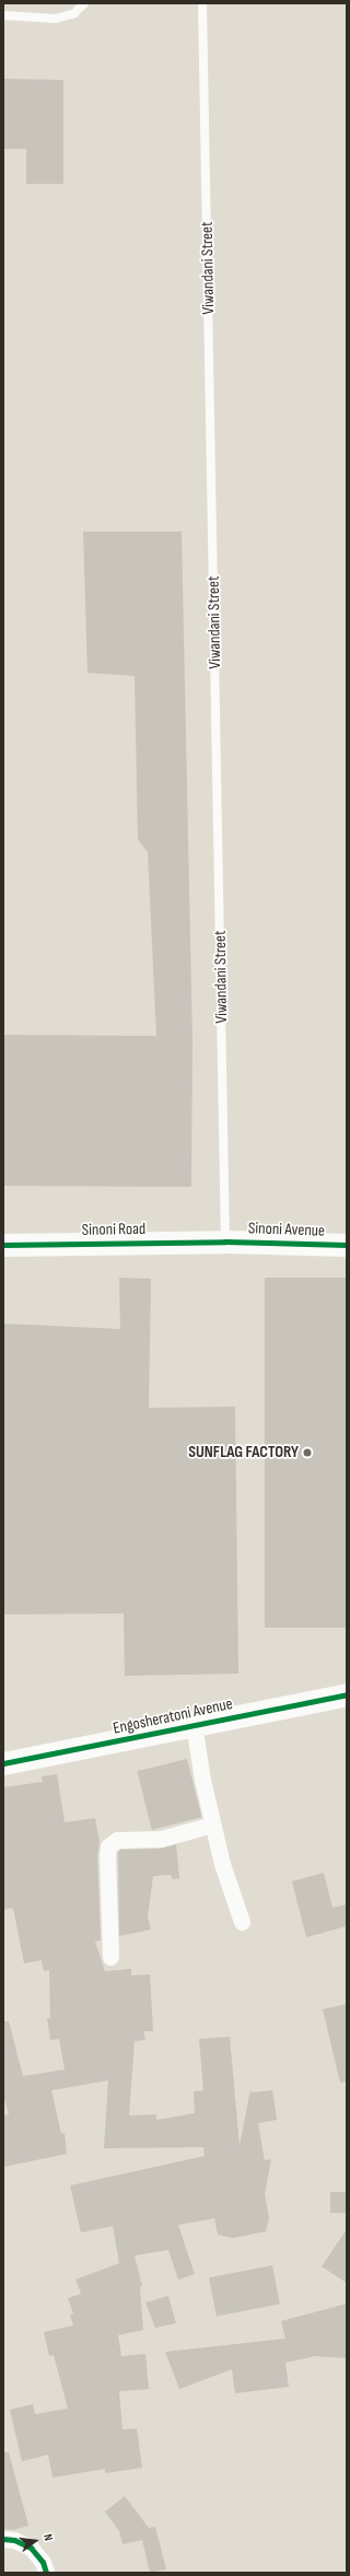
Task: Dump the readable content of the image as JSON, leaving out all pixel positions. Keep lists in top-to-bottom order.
{
  "streets": {
    "street": ["Sinoni Road", "Sinoni Avenue", "Engosheratoni Avenue"],
    "lane": ["Viwandani Street"]
  },
  "crossings": [
    ["Viwandani Street", "Sinoni Road"],
    ["Viwandani Street", "Sinoni Avenue"],
    ["Sinoni Road", "Sinoni Avenue"]
  ],
  "places": ["SUNFLAG FACTORY"],
  "north": "right"
}
